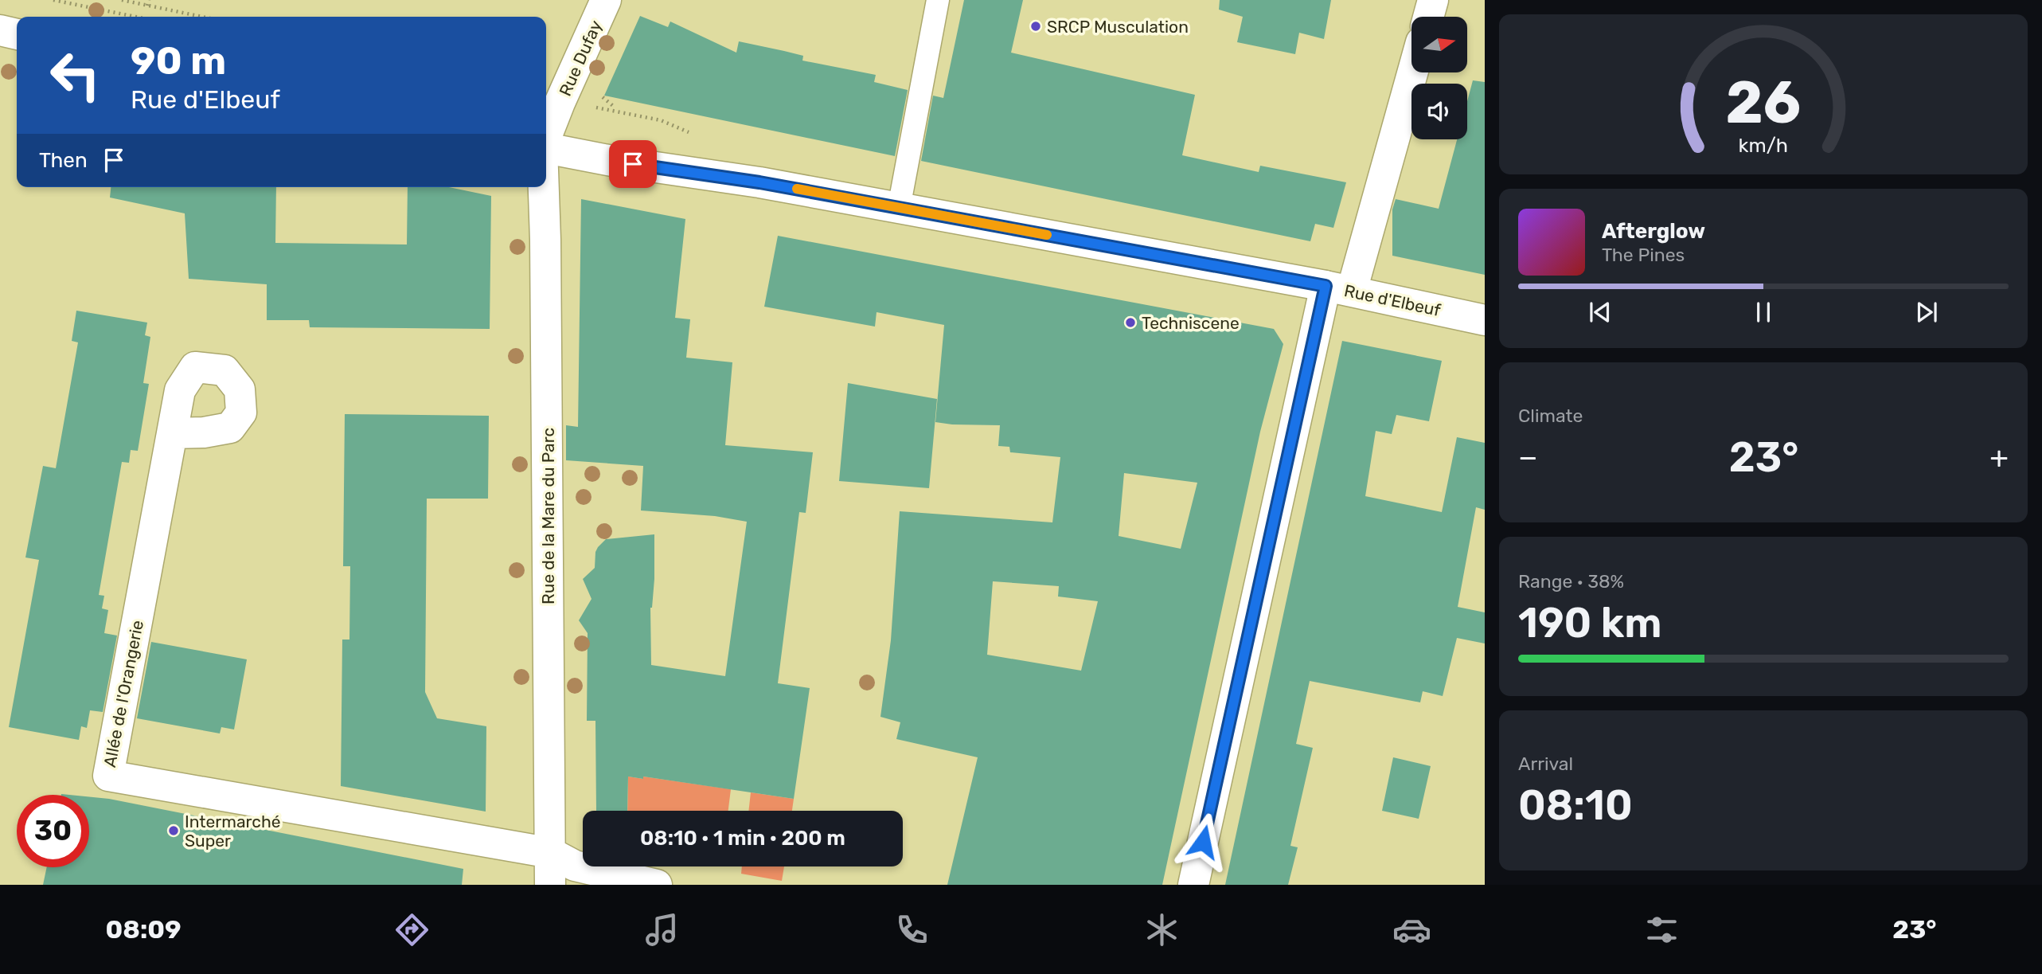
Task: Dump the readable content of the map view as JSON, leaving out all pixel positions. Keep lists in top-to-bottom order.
{
  "streets": {
    "street": [
      "Rue Dufay",
      "Rue d'Elbeuf",
      "Rue de la Mare du Parc",
      "Allée de l'Orangerie"
    ]
  },
  "crossings": [
    ["Rue de la Mare du Parc", "Allée de l'Orangerie"]
  ],
  "places": ["SRCP Musculation", "Techniscene", "Intermarché Super"],
  "north": "right",
  "page": {
    "turn": ["90 m", "Rue d'Elbeuf"],
    "then": "Then",
    "song": ["Afterglow", "The Pines"],
    "tile": [
      "Climate",
      ["Range · 38%", "190 km"],
      ["Arrival", "08:10"]
    ],
    "heat": ["−", "23°", "+"],
    "limit": "30",
    "trip": "08:10 · 1 min · 200 m",
    "tabs": ["08:09", "23°"],
    "gauge": ["26", "km/h"]
  }
}
